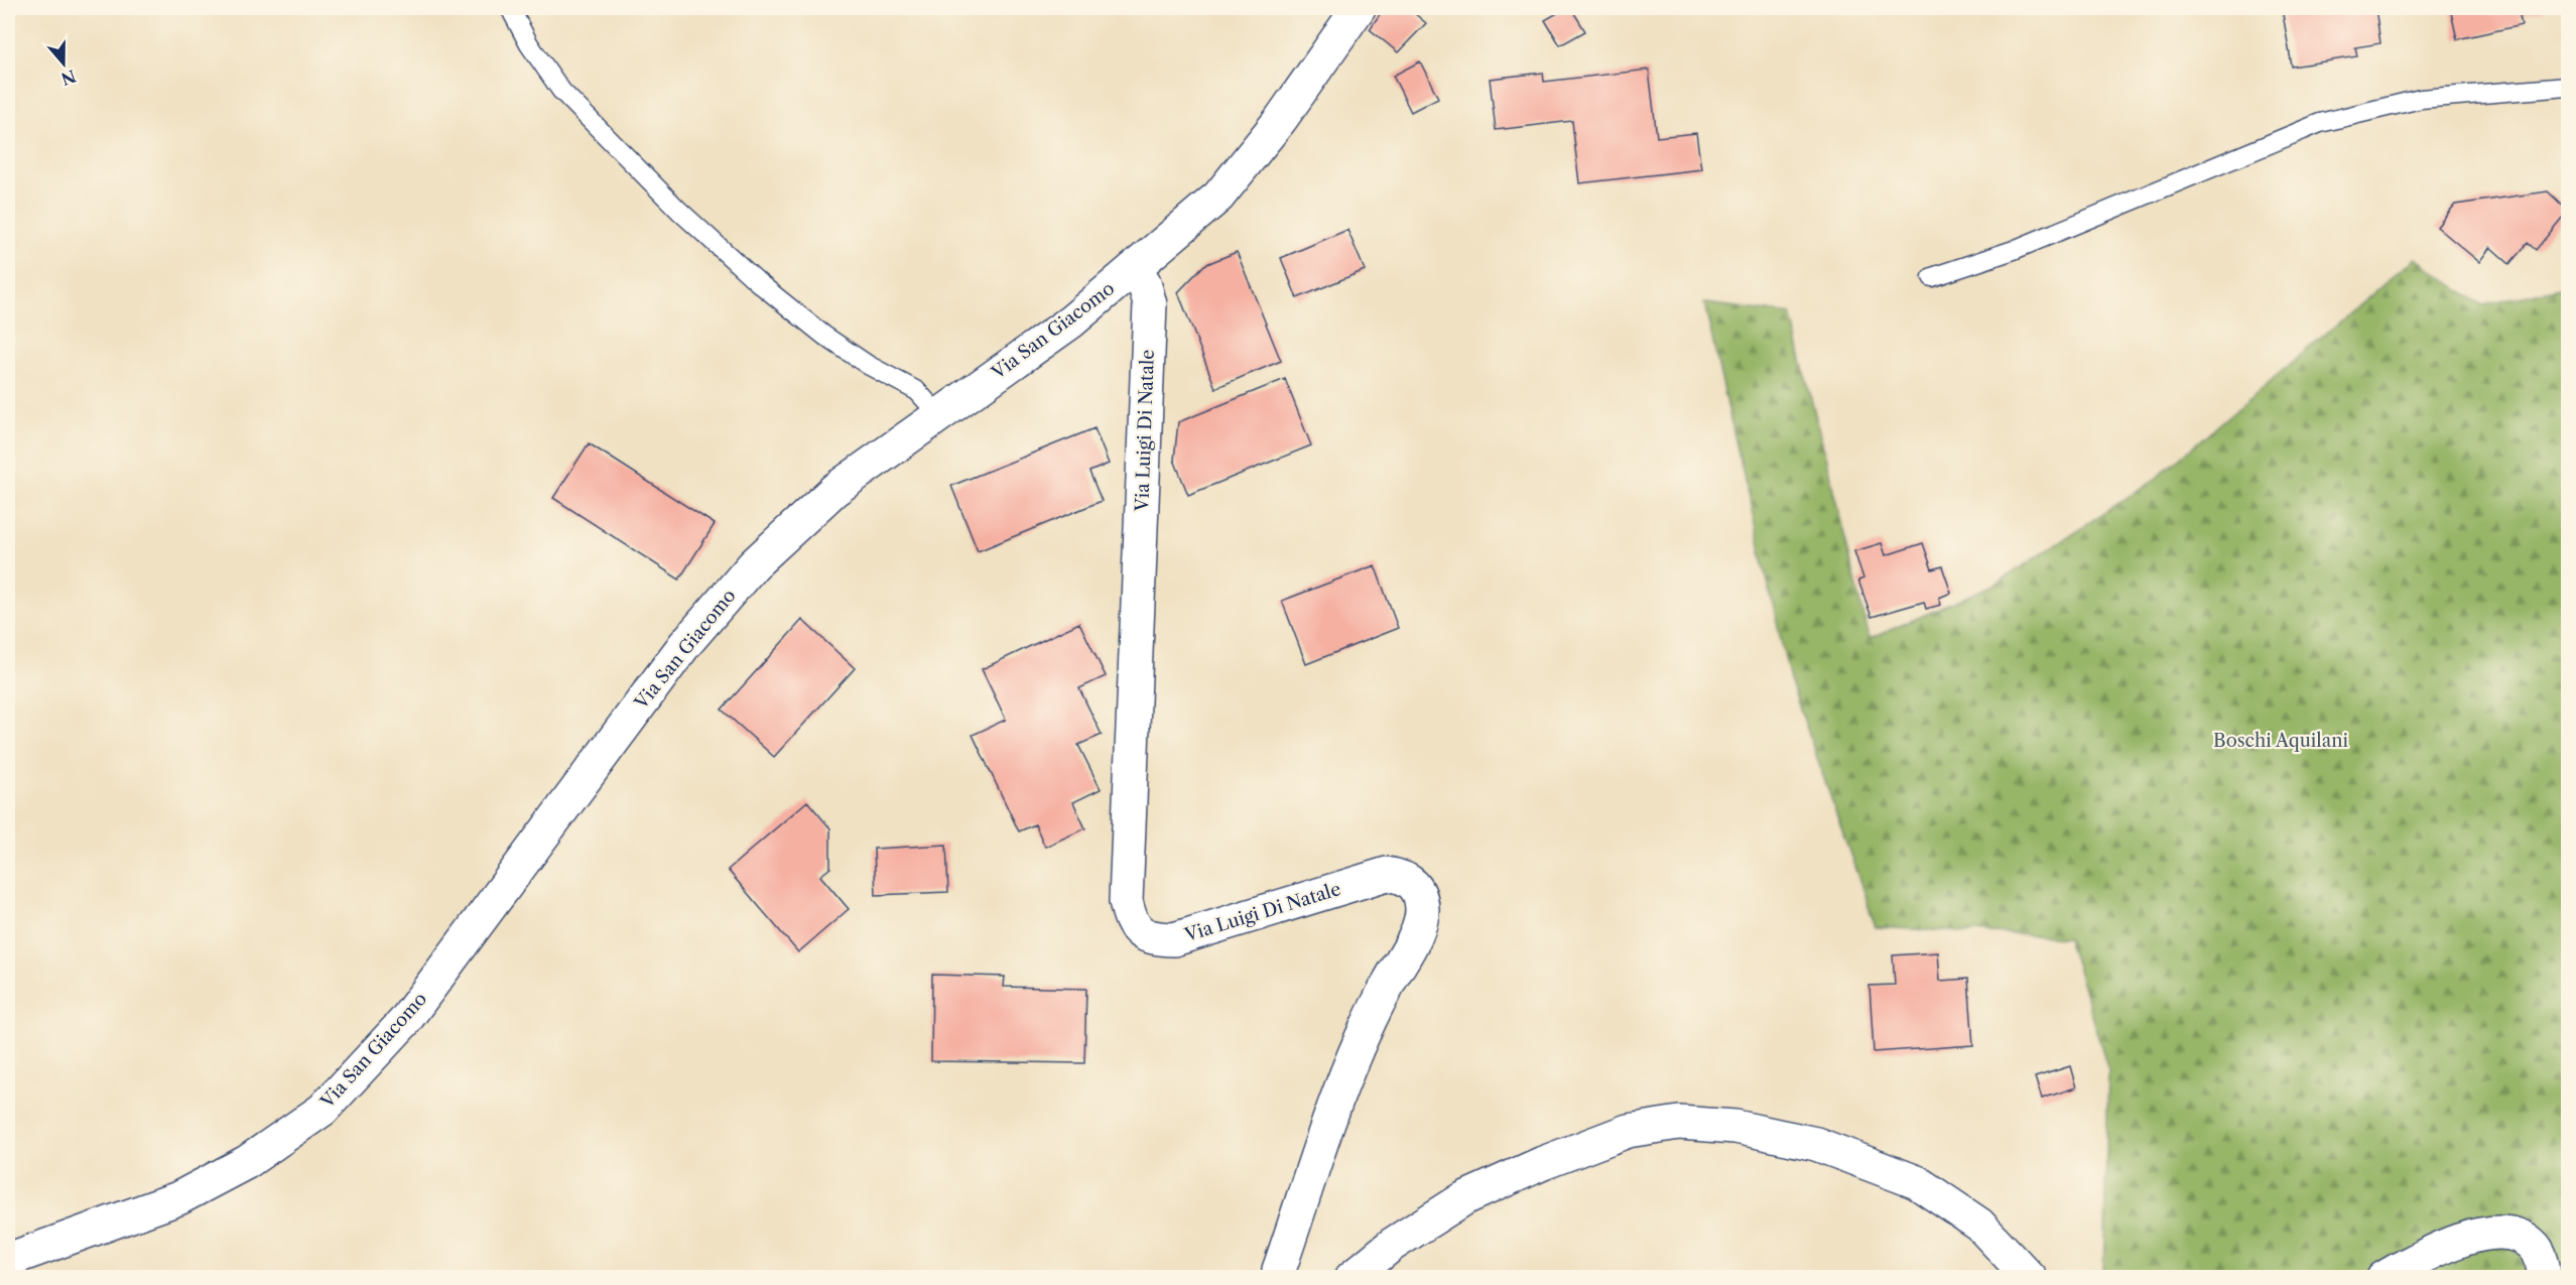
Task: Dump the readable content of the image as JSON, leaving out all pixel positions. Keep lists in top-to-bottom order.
{
  "streets": {
    "street": ["Via San Giacomo", "Via Luigi Di Natale"]
  },
  "crossings": [
    ["Via San Giacomo", "Via Luigi Di Natale"]
  ],
  "parks": ["Boschi Aquilani"],
  "north": "bottom"
}
